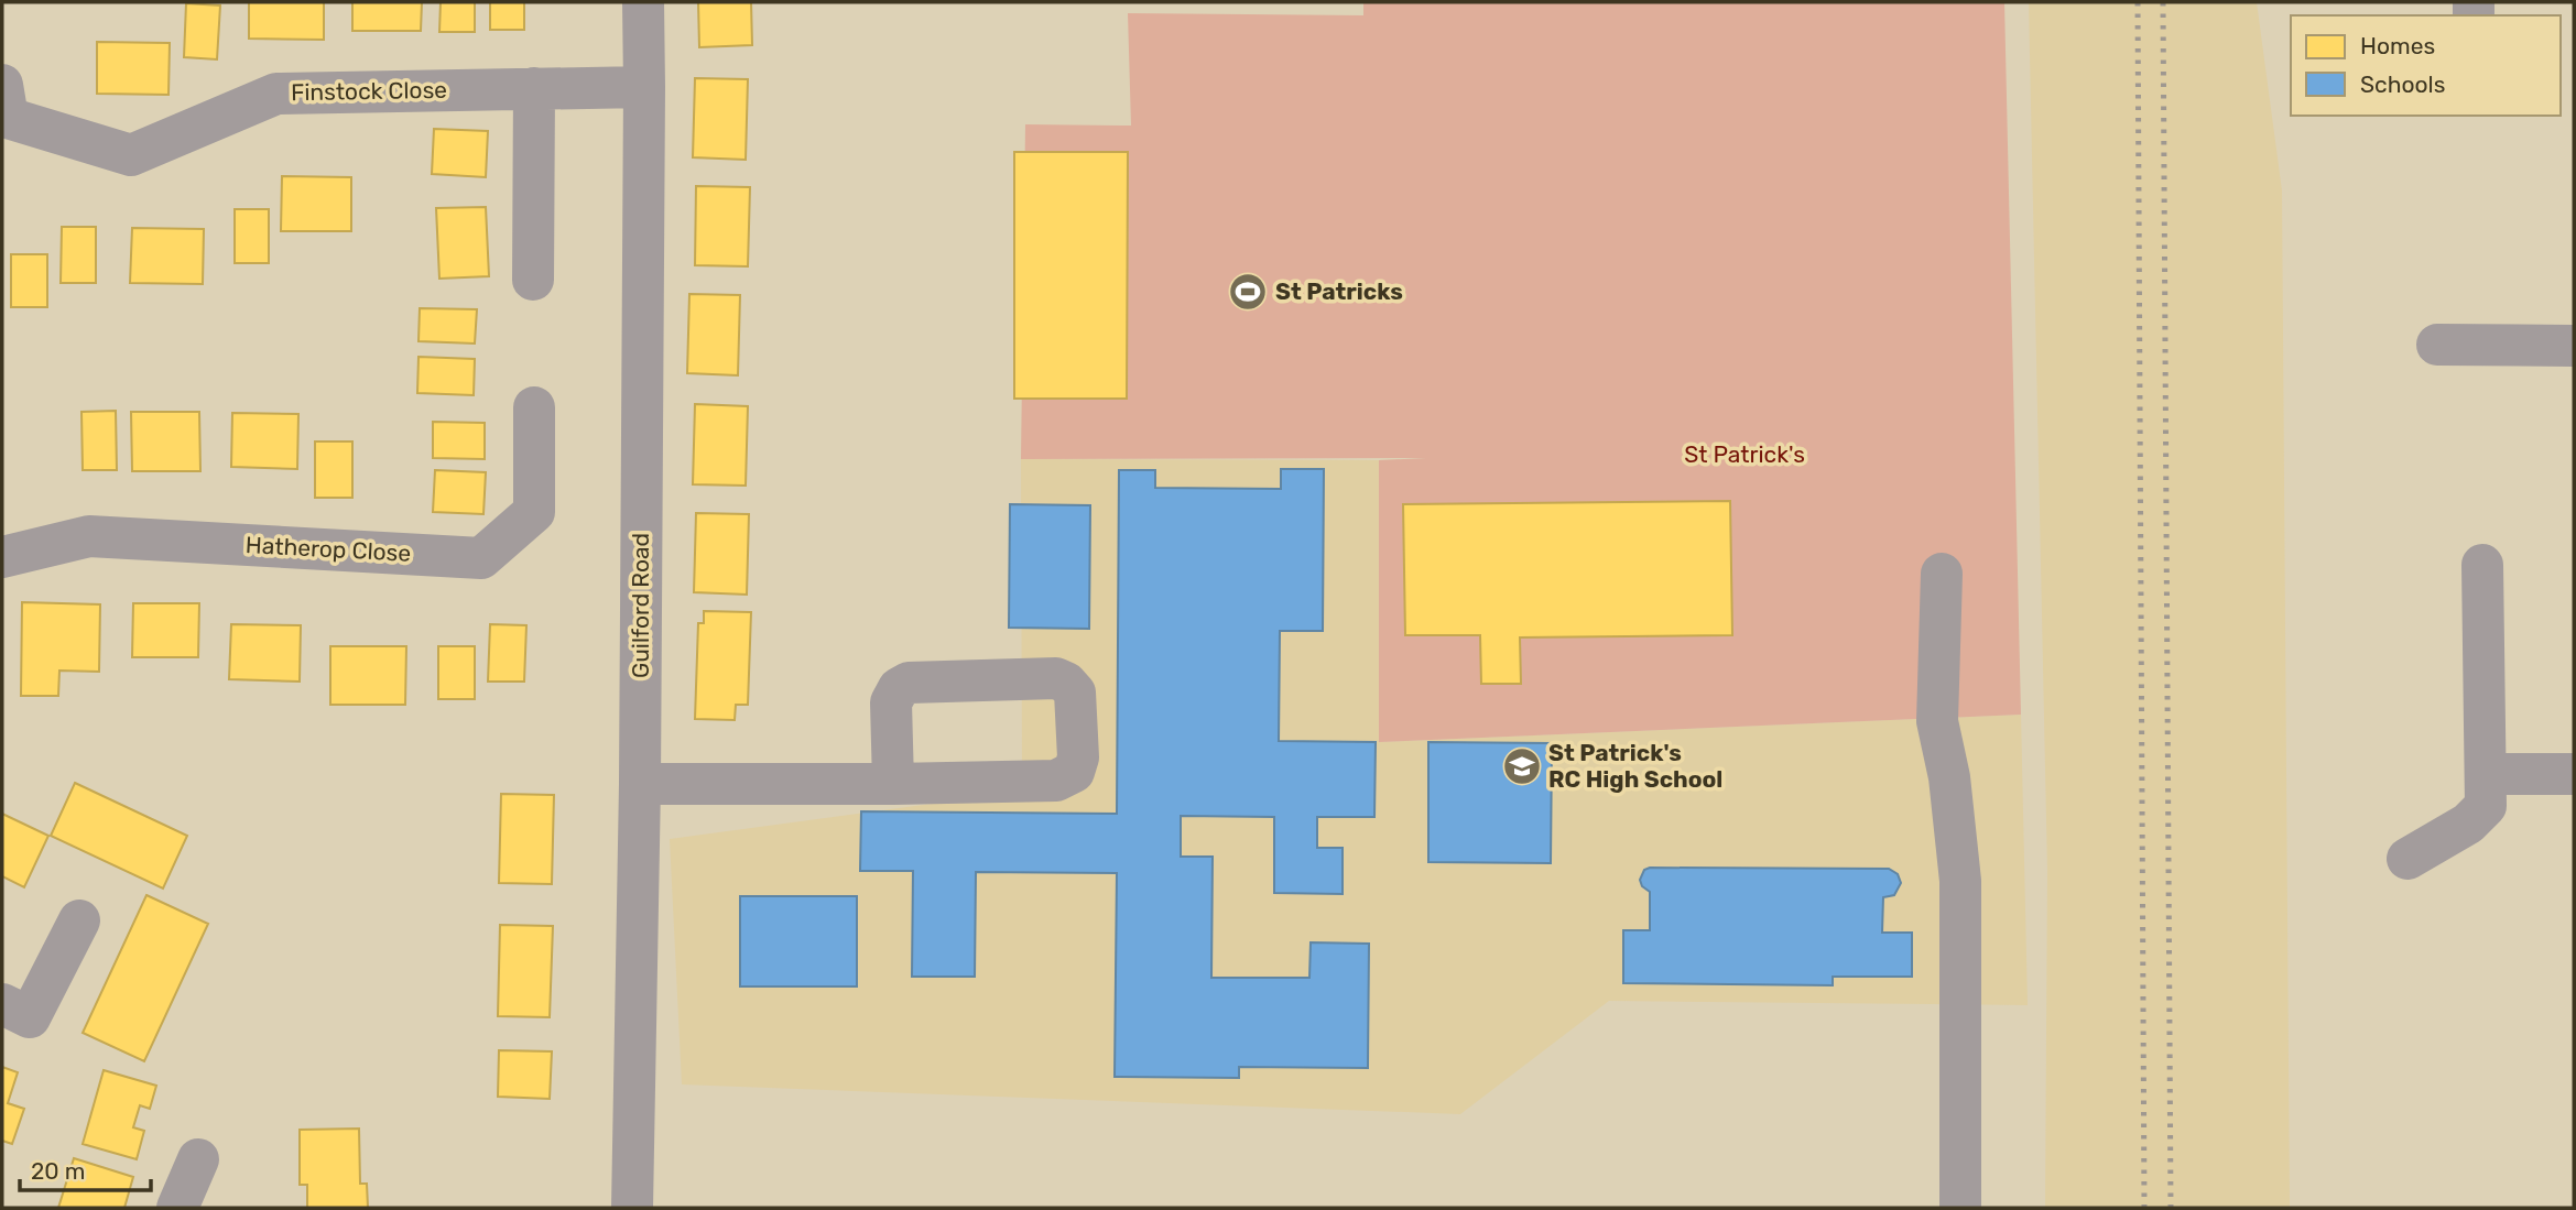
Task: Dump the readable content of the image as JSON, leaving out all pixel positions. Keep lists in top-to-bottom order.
{
  "streets": {
    "street": ["Finstock Close", "Hatherop Close", "Guilford Road"]
  },
  "crossings": [
    ["Finstock Close", "Guilford Road"]
  ],
  "parks": ["St Patrick's"],
  "places": {
    "sports": ["St Patricks"],
    "school or university": ["St Patrick's RC High School"]
  },
  "legend": ["Homes", "Schools"],
  "scale_bar": "20 m"
}
